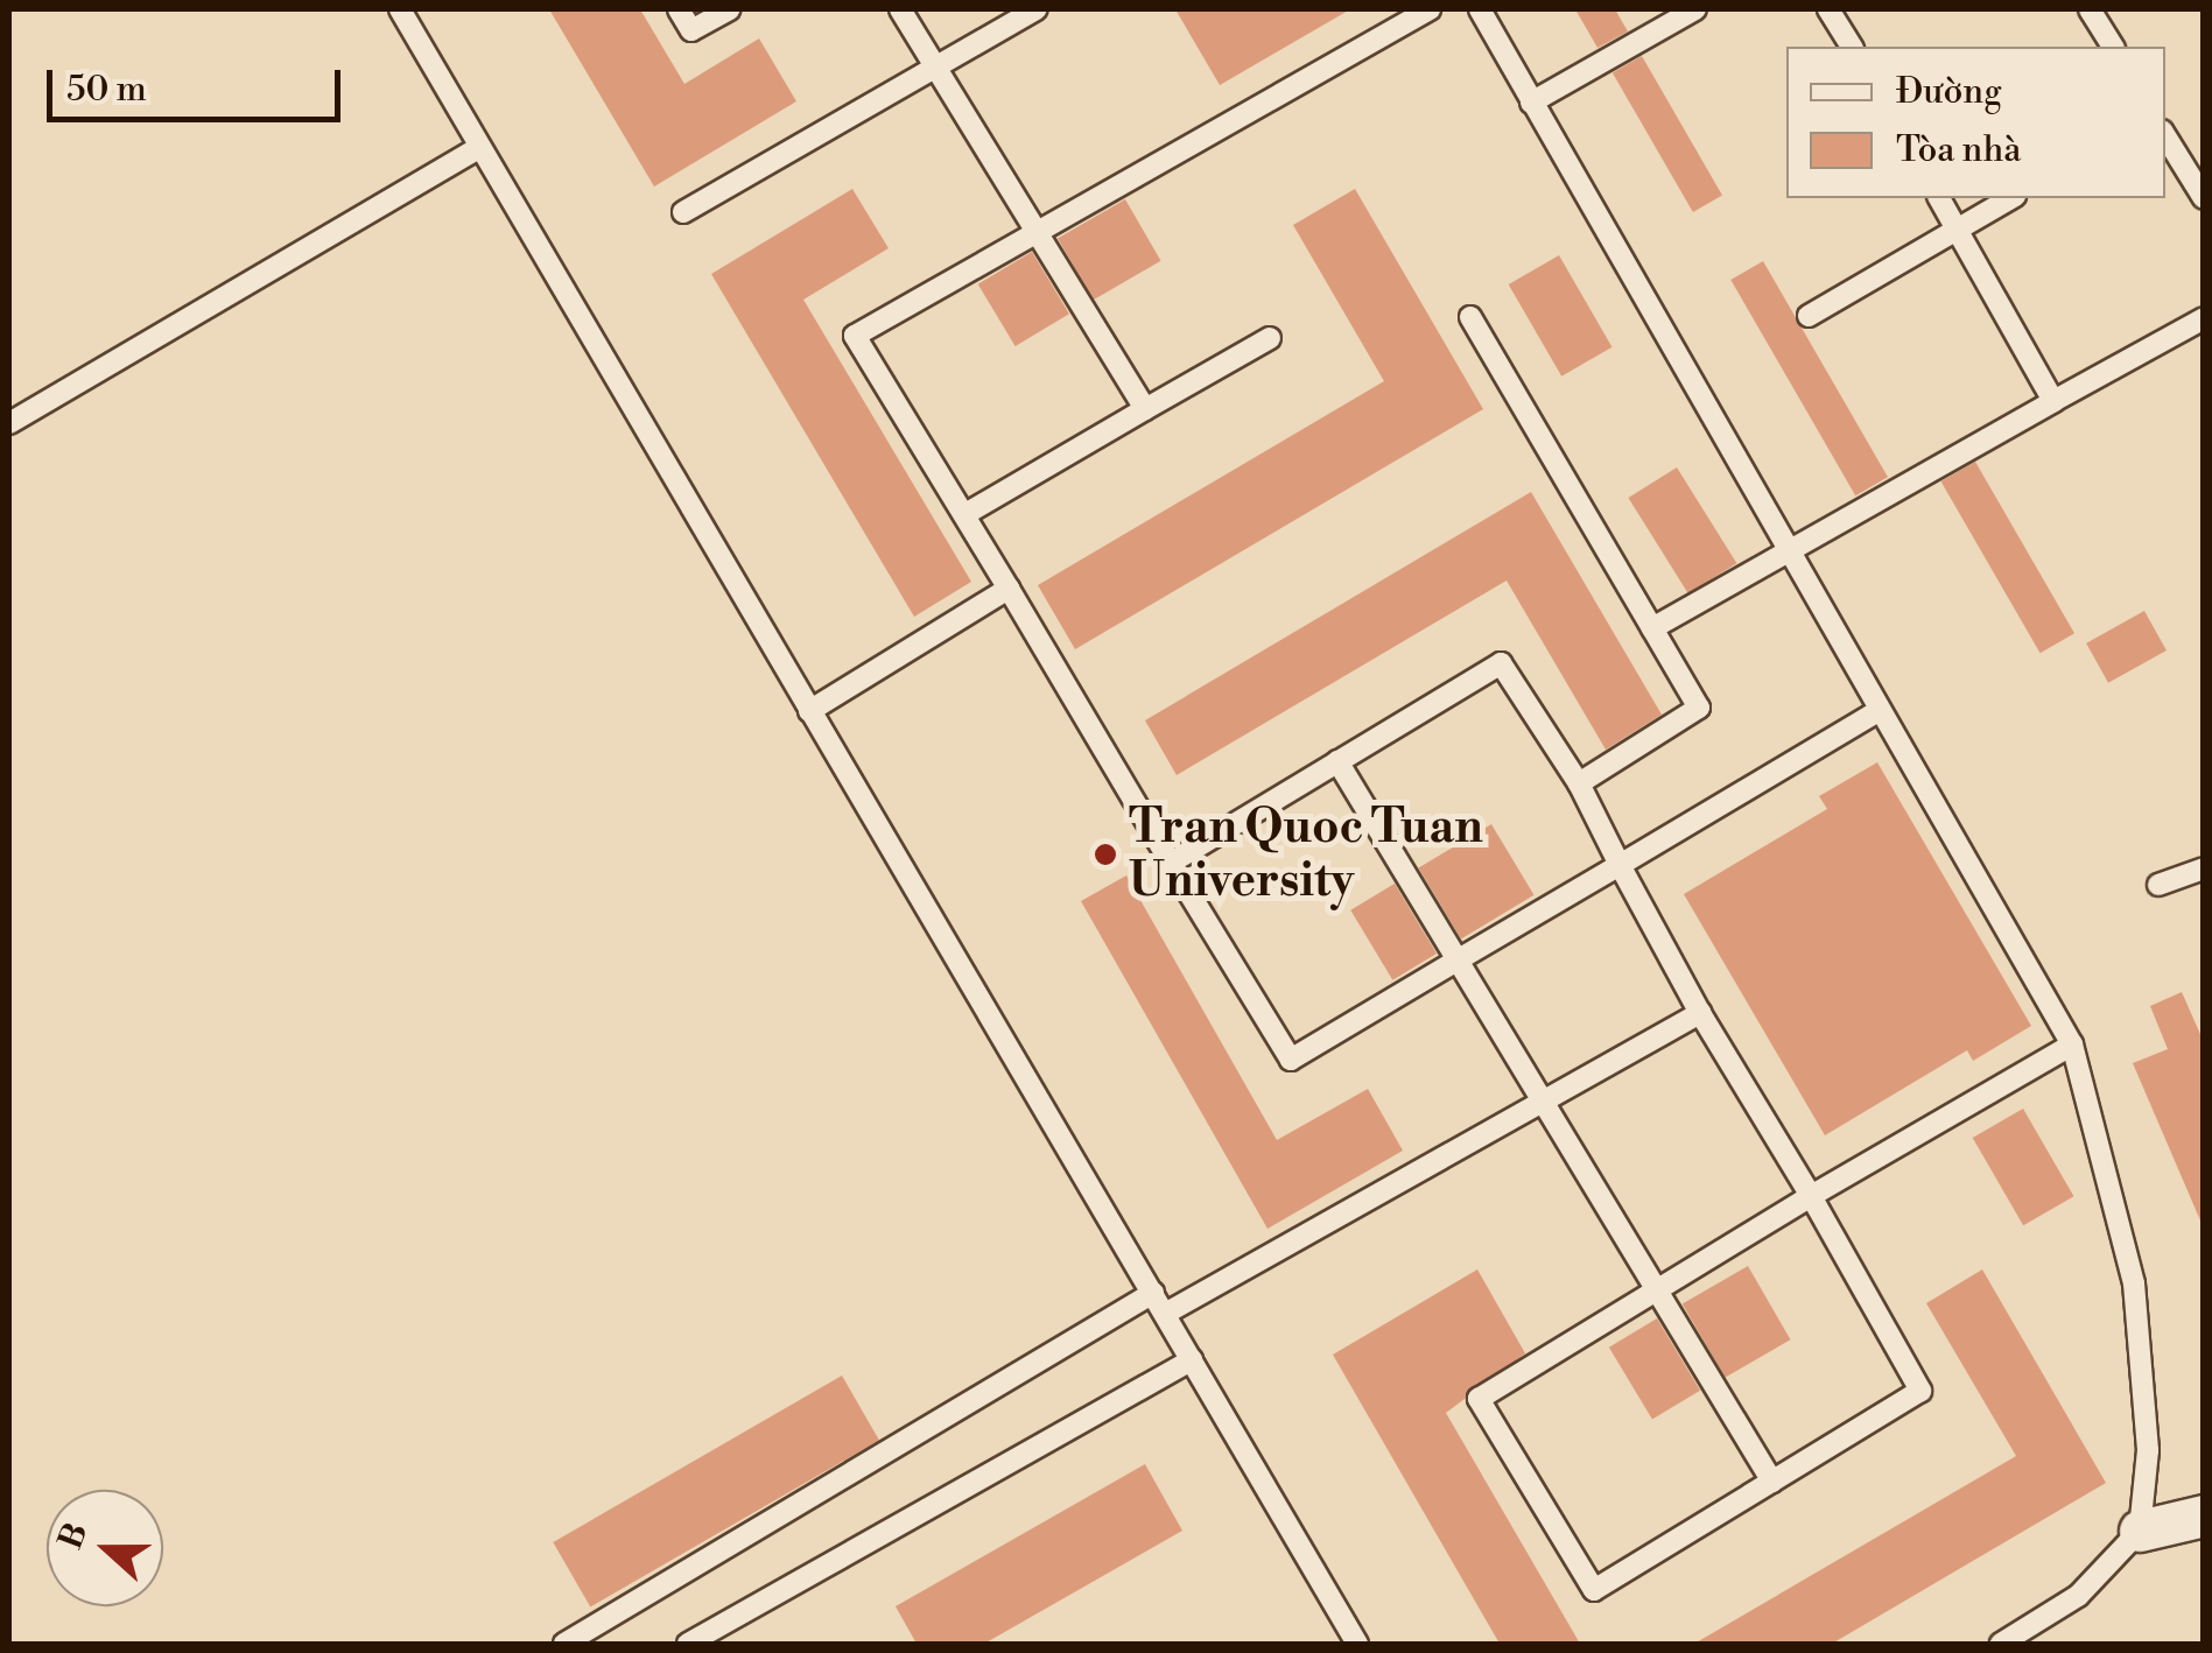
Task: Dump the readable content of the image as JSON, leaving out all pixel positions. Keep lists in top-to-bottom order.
{
  "places": ["Tran Quoc Tuan University"],
  "legend": ["Đường", "Tòa nhà"],
  "scale_bar": "50 m",
  "north": "left"
}
